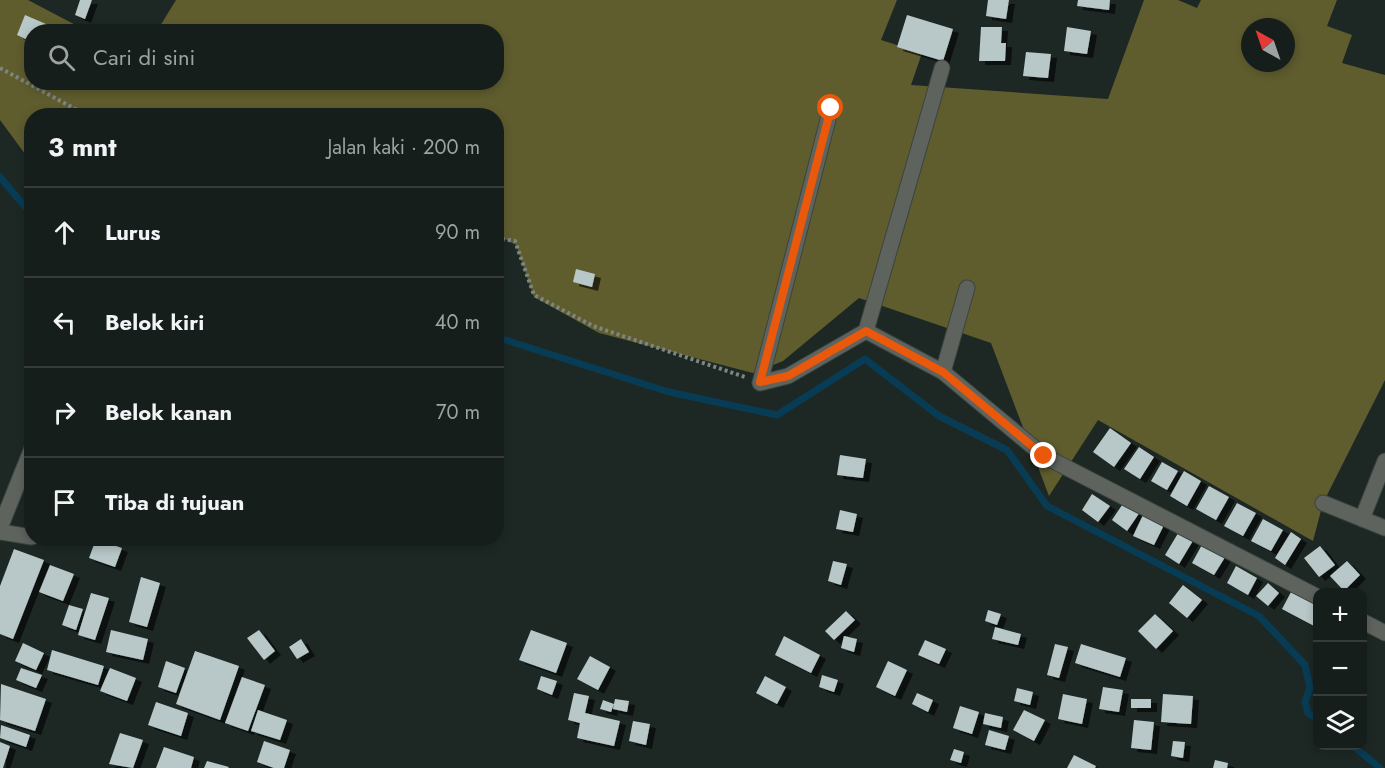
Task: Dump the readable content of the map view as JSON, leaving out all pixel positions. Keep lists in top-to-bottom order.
{
  "north": "top left",
  "page": {
    "search": "Cari di sini",
    "heading": ["3 mnt", "Jalan kaki · 200 m"],
    "list": [
      ["Lurus", "90 m"],
      ["Belok kiri", "40 m"],
      ["Belok kanan", "70 m"],
      "Tiba di tujuan"
    ],
    "map_buttons": ["+", "−"]
  }
}
